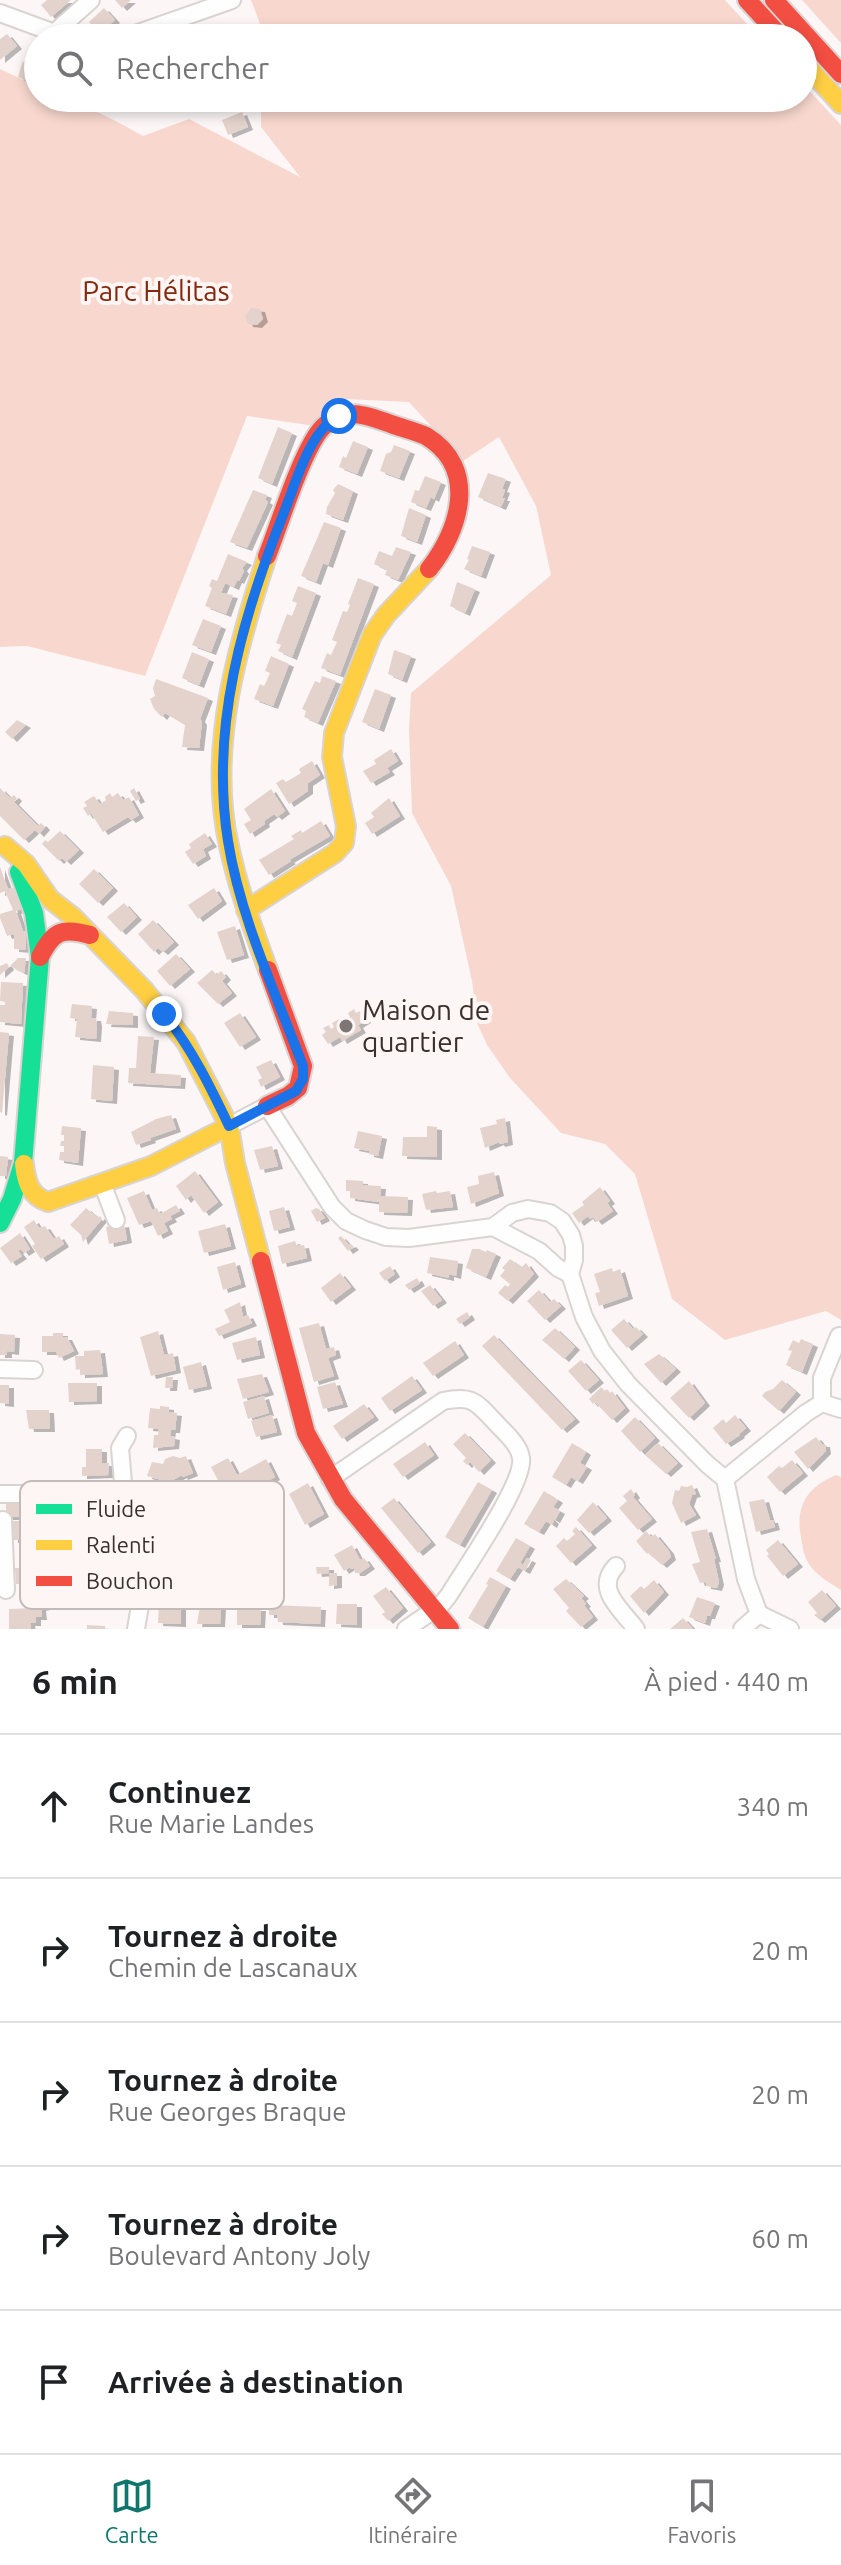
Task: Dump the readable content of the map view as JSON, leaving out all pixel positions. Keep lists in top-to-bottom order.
{
  "parks": ["Parc Hélitas"],
  "places": ["Maison de quartier"],
  "legend": ["Fluide", "Ralenti", "Bouchon"],
  "page": {
    "search": "Rechercher",
    "heading": ["6 min", "À pied · 440 m"],
    "list": [
      ["Continuez", "Rue Marie Landes", "340 m"],
      ["Tournez à droite", "Chemin de Lascanaux", "20 m"],
      ["Tournez à droite", "Rue Georges Braque", "20 m"],
      ["Tournez à droite", "Boulevard Antony Joly", "60 m"],
      "Arrivée à destination"
    ],
    "nav": ["Carte", "Itinéraire", "Favoris"]
  }
}
